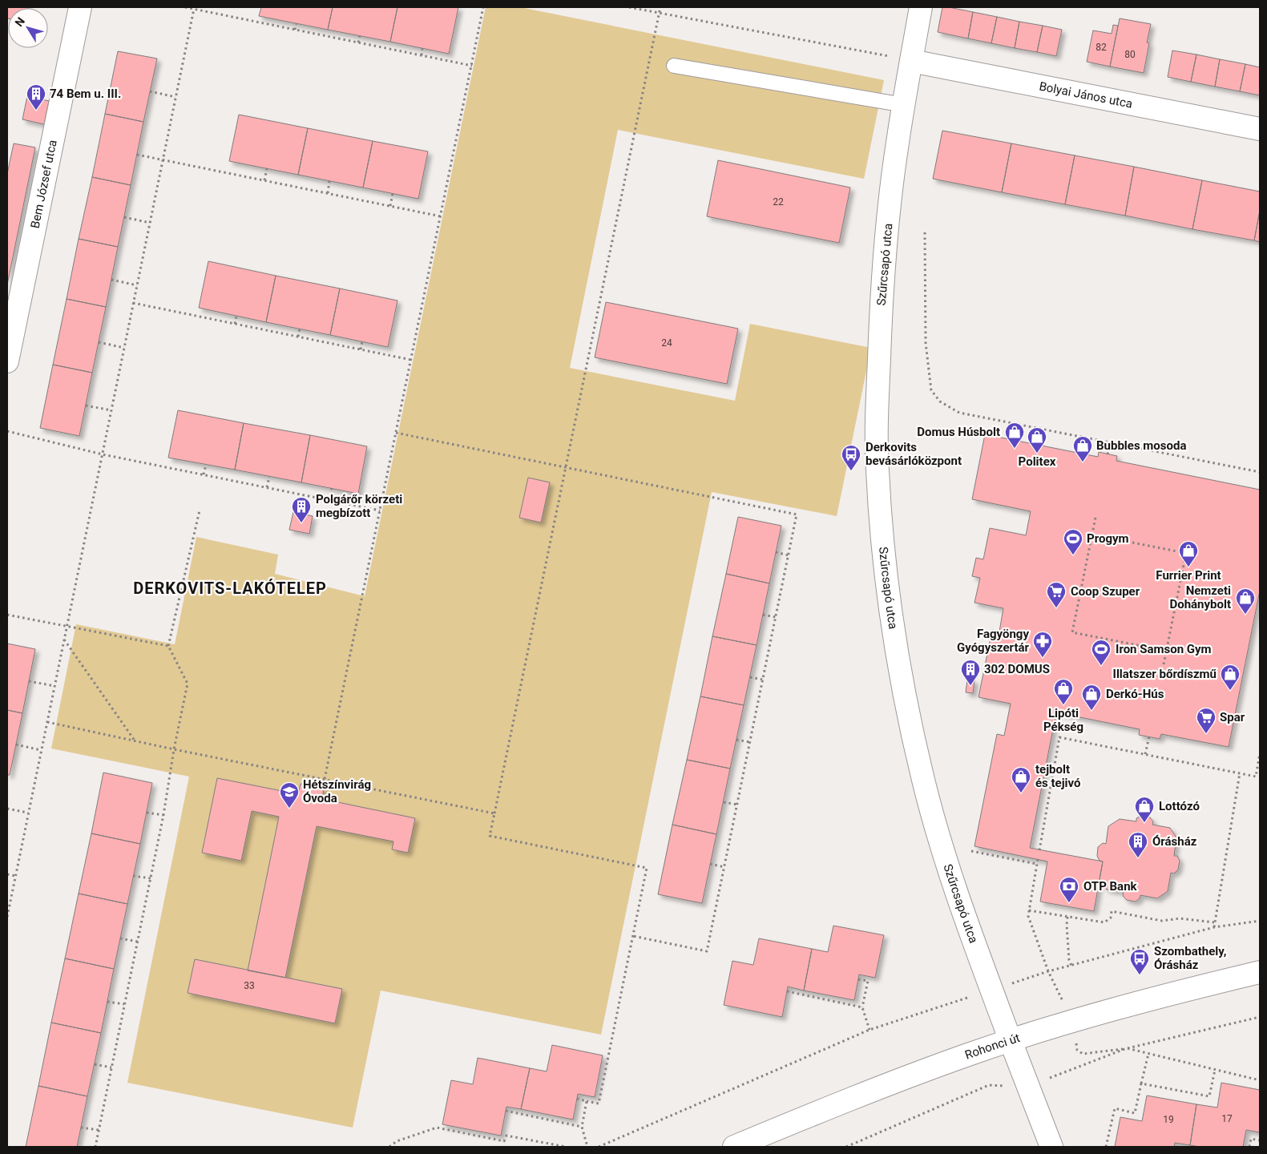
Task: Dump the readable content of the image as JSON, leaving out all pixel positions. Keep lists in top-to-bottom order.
{
  "streets": {
    "street": [
      "Bolyai János utca",
      "Bem József utca",
      "Szűrcsapó utca",
      "Rohonci út"
    ]
  },
  "crossings": [
    ["Bolyai János utca", "Szűrcsapó utca"],
    ["Szűrcsapó utca", "Rohonci út"]
  ],
  "districts": ["DERKOVITS-LAKÓTELEP"],
  "places": {
    "building": [
      "74 Bem u. III.",
      "Polgárőr körzeti megbízott",
      "302 DOMUS",
      "Órásház"
    ],
    "shop": [
      "Domus Húsbolt",
      "Politex",
      "Bubbles mosoda",
      "Furrier Print",
      "Nemzeti Dohánybolt",
      "Illatszer bőrdíszmű",
      "Lipóti Pékség",
      "Derkó-Hús",
      "tejbolt és tejivó",
      "Lottózó"
    ],
    "bus stop": ["Derkovits bevásárlóközpont", "Szombathely, Órásház"],
    "sports": ["Progym", "Iron Samson Gym"],
    "supermarket": ["Coop Szuper", "Spar"],
    "pharmacy": ["Fagyöngy Gyógyszertár"],
    "school or university": ["Hétszínvirág Óvoda"],
    "bank": ["OTP Bank"]
  },
  "house_numbers": [
    "82",
    "80",
    "22",
    "24",
    "33",
    "17",
    "19"
  ],
  "north": "top left"
}
